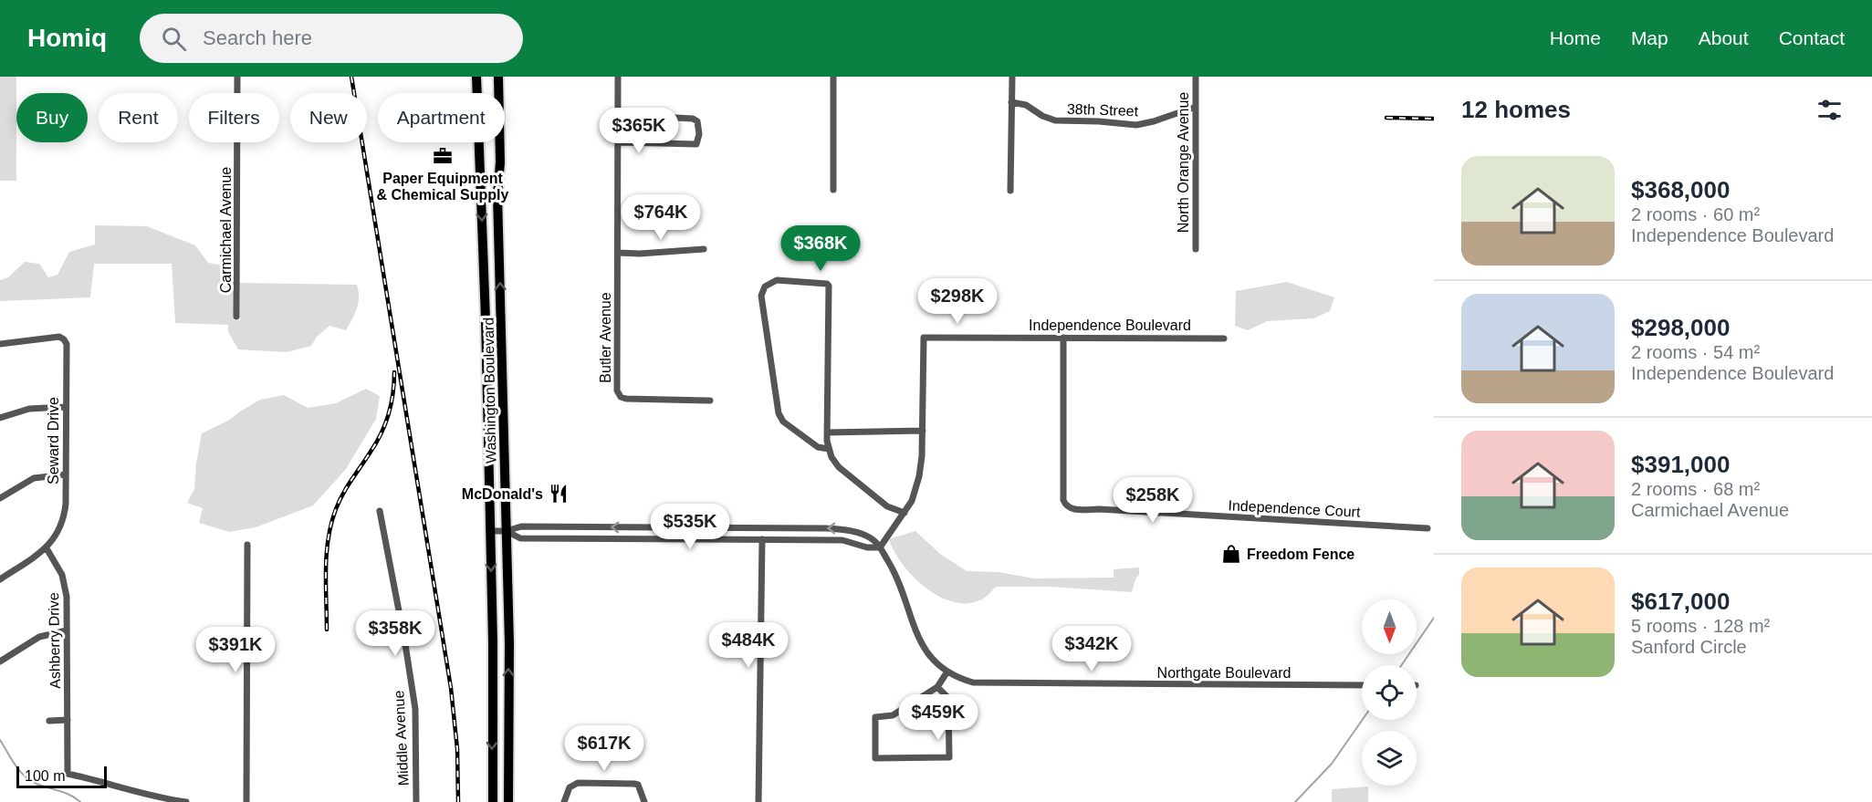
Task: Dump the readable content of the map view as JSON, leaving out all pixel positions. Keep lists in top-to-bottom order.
{
  "streets": {
    "main road": ["Washington Boulevard"],
    "street": [
      "38th Street",
      "North Orange Avenue",
      "Carmichael Avenue",
      "Independence Boulevard",
      "Butler Avenue",
      "Seward Drive",
      "Independence Court",
      "Ashberry Drive",
      "Northgate Boulevard",
      "Middle Avenue"
    ]
  },
  "crossings": [
    ["38th Street", "North Orange Avenue"],
    ["Independence Boulevard", "Independence Court"],
    ["Independence Boulevard", "Northgate Boulevard"],
    ["Washington Boulevard", "Northgate Boulevard"],
    ["Seward Drive", "Ashberry Drive"]
  ],
  "places": {
    "office": ["Paper Equipment & Chemical Supply"],
    "restaurant": ["McDonald's"],
    "shop": ["Freedom Fence"]
  },
  "scale_bar": "100 m",
  "north": "bottom",
  "page": {
    "header": "Homiq",
    "search": "Search here",
    "nav": [
      "Home",
      "Map",
      "About",
      "Contact"
    ],
    "heading": "12 homes",
    "chip": [
      "Buy",
      "Rent",
      "Filters",
      "New",
      "Apartment"
    ],
    "price": [
      "$365K",
      "$764K",
      "$368K",
      "$298K",
      "$258K",
      "$535K",
      "$358K",
      "$484K",
      "$342K",
      "$391K",
      "$459K",
      "$617K"
    ],
    "list": [
      {
        "name": "$368,000",
        "note": "2 rooms · 60 m² · Independence Boulevard"
      },
      {
        "name": "$298,000",
        "note": "2 rooms · 54 m² · Independence Boulevard"
      },
      {
        "name": "$391,000",
        "note": "2 rooms · 68 m² · Carmichael Avenue"
      },
      {
        "name": "$617,000",
        "note": "5 rooms · 128 m² · Sanford Circle"
      }
    ],
    "scale": "100 m"
  }
}
